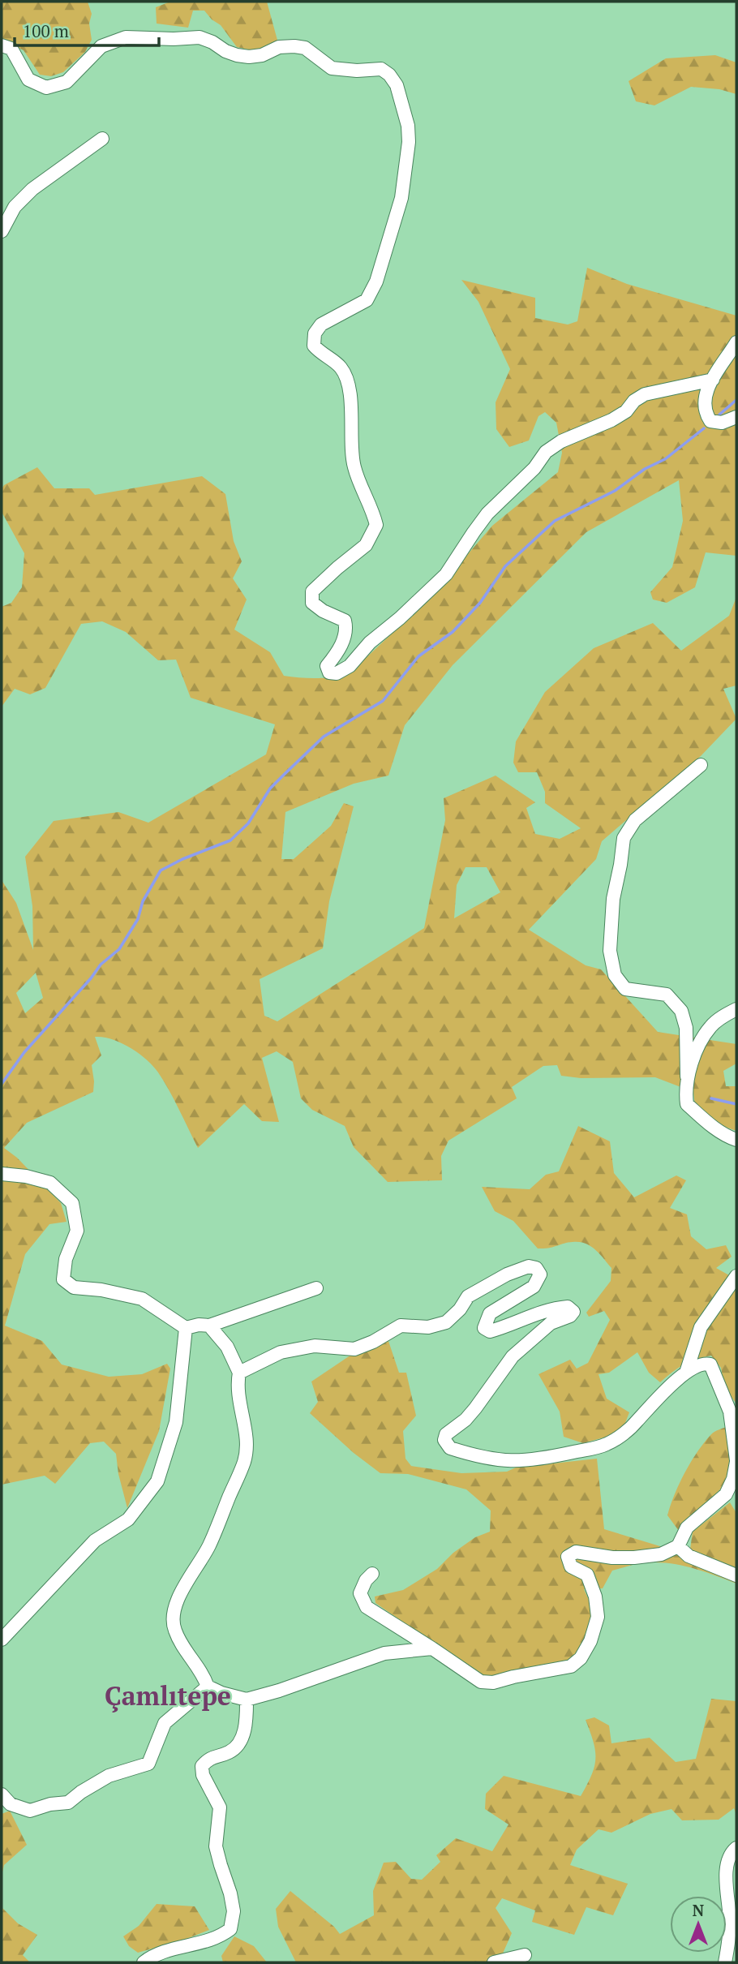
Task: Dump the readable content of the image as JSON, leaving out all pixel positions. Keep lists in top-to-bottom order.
{
  "districts": ["Çamlıtepe"],
  "scale_bar": "100 m",
  "north": "top"
}
